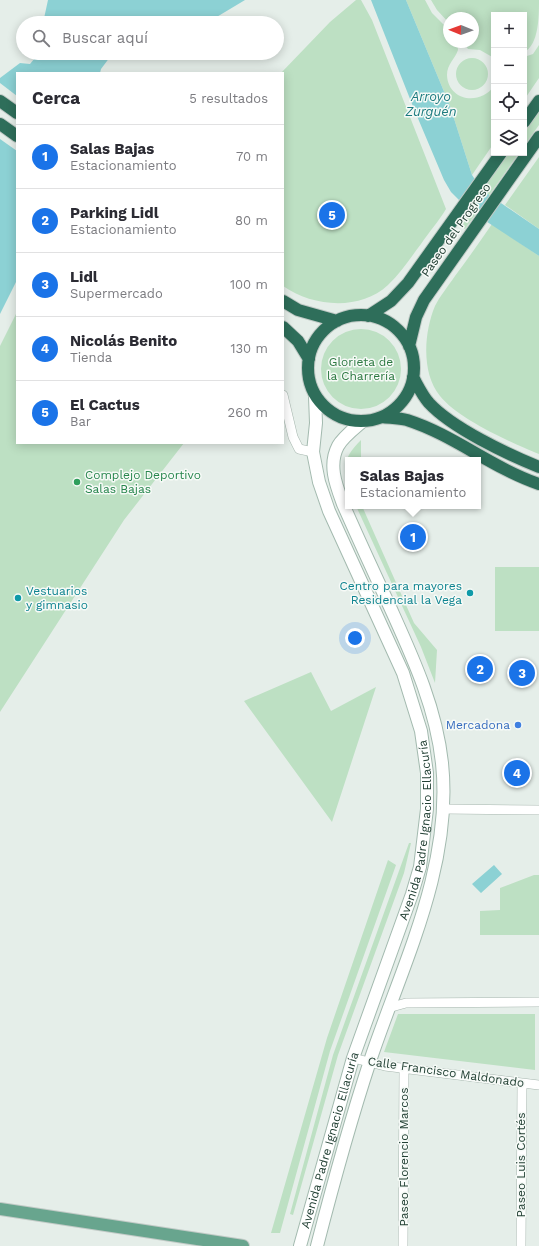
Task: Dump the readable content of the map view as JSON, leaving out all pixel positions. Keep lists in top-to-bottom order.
{
  "streets": {
    "highway": ["Paseo del Progreso"],
    "main road": ["Avenida Padre Ignacio Ellacuría"],
    "street": ["Calle Francisco Maldonado", "Paseo Florencio Marcos", "Paseo Luis Cortés"]
  },
  "crossings": [
    ["Paseo del Progreso", "Avenida Padre Ignacio Ellacuría"],
    ["Avenida Padre Ignacio Ellacuría", "Calle Francisco Maldonado"],
    ["Calle Francisco Maldonado", "Paseo Florencio Marcos"],
    ["Calle Francisco Maldonado", "Paseo Luis Cortés"]
  ],
  "water": ["Arroyo Zurguén"],
  "parks": ["Glorieta de la Charrería"],
  "places": [
    "Complejo Deportivo Salas Bajas",
    "Centro para mayores Residencial la Vega",
    "Vestuarios y gimnasio",
    "Mercadona"
  ],
  "north": "left",
  "page": {
    "map_buttons": ["+", "−"],
    "search": "Buscar aquí",
    "heading": ["Cerca", "5 resultados"],
    "list": [
      {
        "mark": "1",
        "name": "Salas Bajas",
        "note": "Estacionamiento",
        "value": "70 m"
      },
      {
        "mark": "2",
        "name": "Parking Lidl",
        "note": "Estacionamiento",
        "value": "80 m"
      },
      {
        "mark": "3",
        "name": "Lidl",
        "note": "Supermercado",
        "value": "100 m"
      },
      {
        "mark": "4",
        "name": "Nicolás Benito",
        "note": "Tienda",
        "value": "130 m"
      },
      {
        "mark": "5",
        "name": "El Cactus",
        "note": "Bar",
        "value": "260 m"
      }
    ],
    "pins": [
      "5",
      "1",
      "2",
      "3",
      "4"
    ],
    "popup": ["Salas Bajas", "Estacionamiento"]
  }
}
